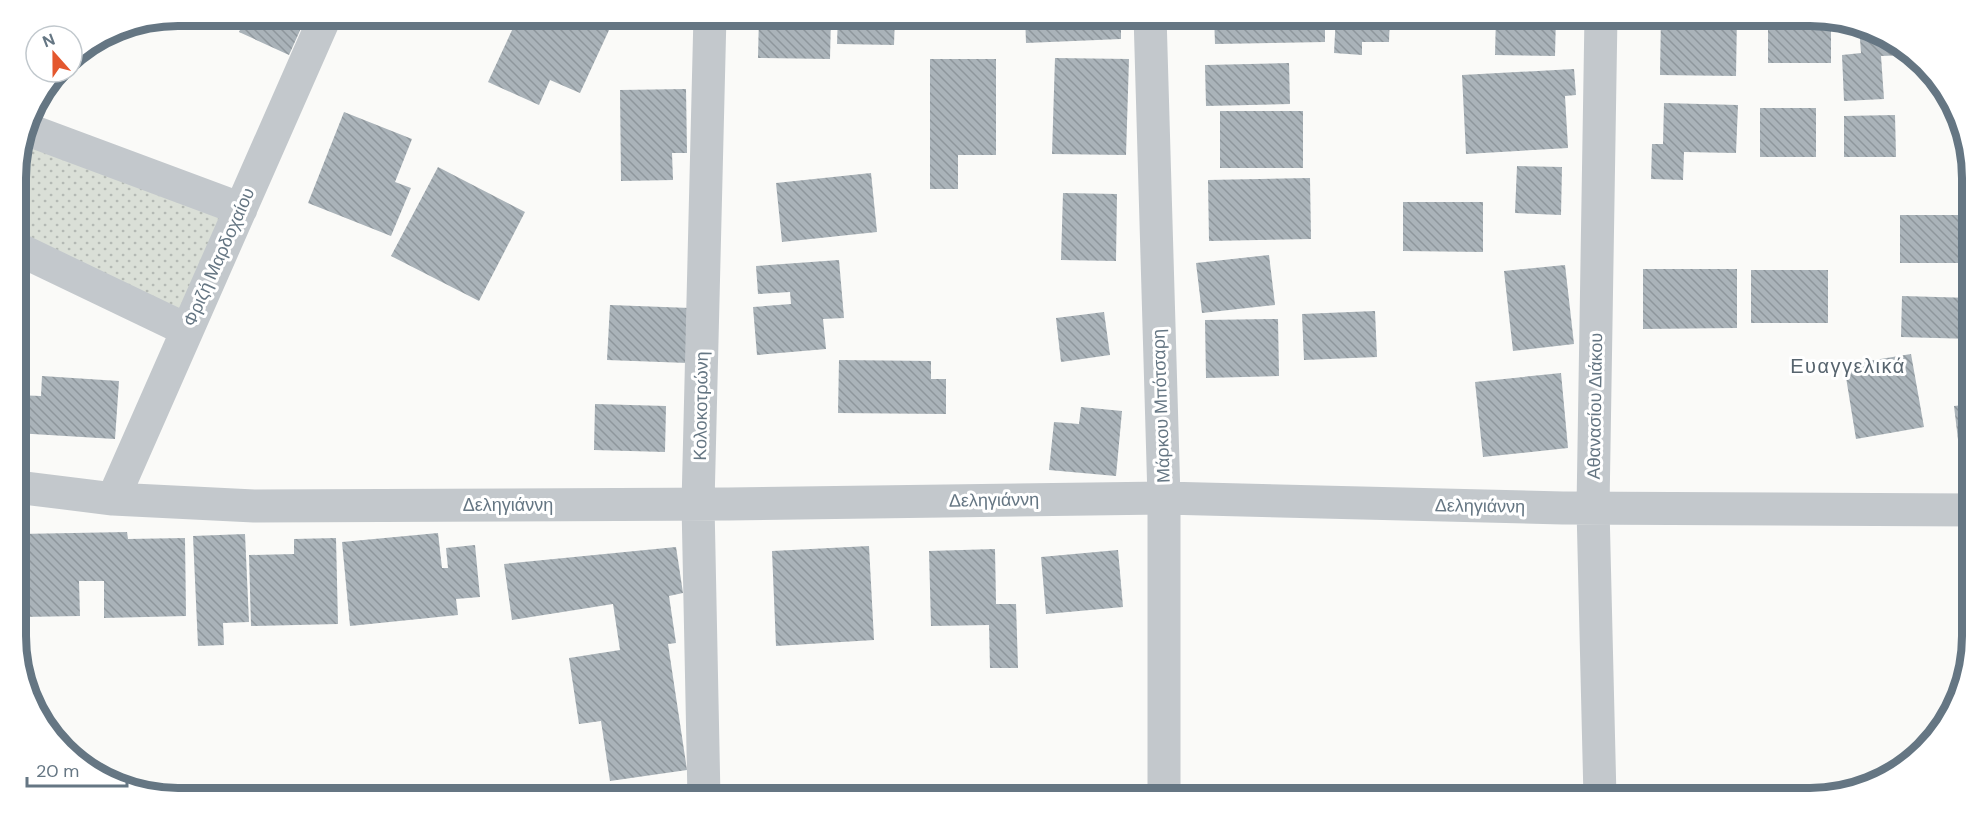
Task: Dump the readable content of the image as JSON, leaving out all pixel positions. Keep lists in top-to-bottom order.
{
  "streets": {
    "street": [
      "Φριζή Μαρδοχαίου",
      "Κολοκοτρώνη",
      "Μάρκου Μπότσαρη",
      "Αθανασίου Διάκου",
      "Δεληγιάννη"
    ]
  },
  "crossings": [
    ["Φριζή Μαρδοχαίου", "Δεληγιάννη"],
    ["Κολοκοτρώνη", "Δεληγιάννη"],
    ["Μάρκου Μπότσαρη", "Δεληγιάννη"],
    ["Αθανασίου Διάκου", "Δεληγιάννη"]
  ],
  "districts": ["Ευαγγελικά"],
  "scale_bar": "20 m",
  "north": "top"
}
